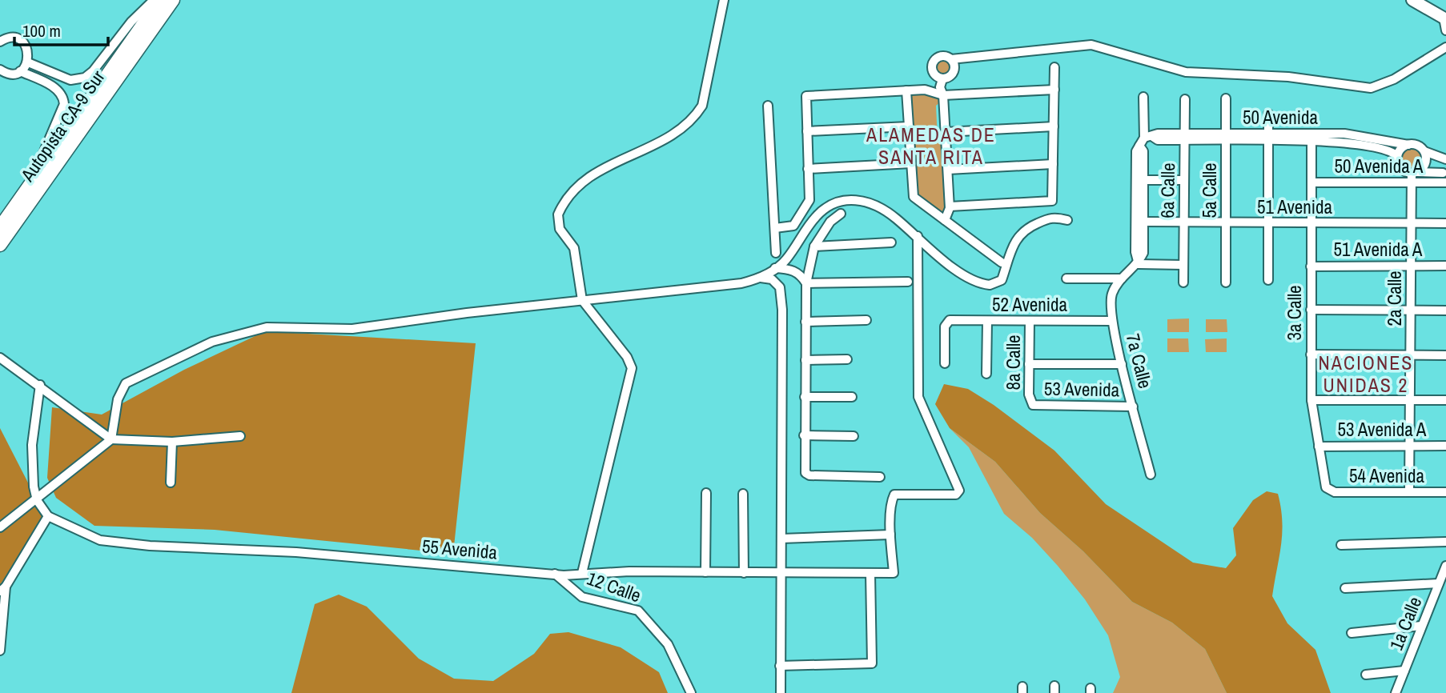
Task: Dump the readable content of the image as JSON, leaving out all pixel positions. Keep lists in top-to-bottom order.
{
  "streets": {
    "highway": ["Autopista CA-9 Sur"],
    "street": [
      "50 Avenida",
      "50 Avenida A",
      "6a Calle",
      "5a Calle",
      "51 Avenida",
      "51 Avenida A",
      "2a Calle",
      "52 Avenida",
      "3a Calle",
      "7a Calle",
      "8a Calle",
      "53 Avenida",
      "53 Avenida A",
      "54 Avenida",
      "55 Avenida",
      "12 Calle",
      "1a Calle"
    ]
  },
  "crossings": [
    ["50 Avenida", "50 Avenida A"],
    ["50 Avenida", "6a Calle"],
    ["50 Avenida", "5a Calle"],
    ["50 Avenida", "2a Calle"],
    ["50 Avenida", "3a Calle"],
    ["50 Avenida A", "2a Calle"],
    ["50 Avenida A", "3a Calle"],
    ["6a Calle", "51 Avenida"],
    ["5a Calle", "51 Avenida"],
    ["51 Avenida", "2a Calle"],
    ["51 Avenida", "3a Calle"],
    ["51 Avenida A", "2a Calle"],
    ["51 Avenida A", "3a Calle"],
    ["2a Calle", "53 Avenida A"],
    ["2a Calle", "54 Avenida"],
    ["52 Avenida", "7a Calle"],
    ["52 Avenida", "8a Calle"],
    ["3a Calle", "53 Avenida A"],
    ["3a Calle", "54 Avenida"],
    ["7a Calle", "53 Avenida"],
    ["8a Calle", "53 Avenida"],
    ["55 Avenida", "12 Calle"]
  ],
  "districts": ["ALAMEDAS DE SANTA RITA", "NACIONES UNIDAS 2"],
  "scale_bar": "100 m"
}
